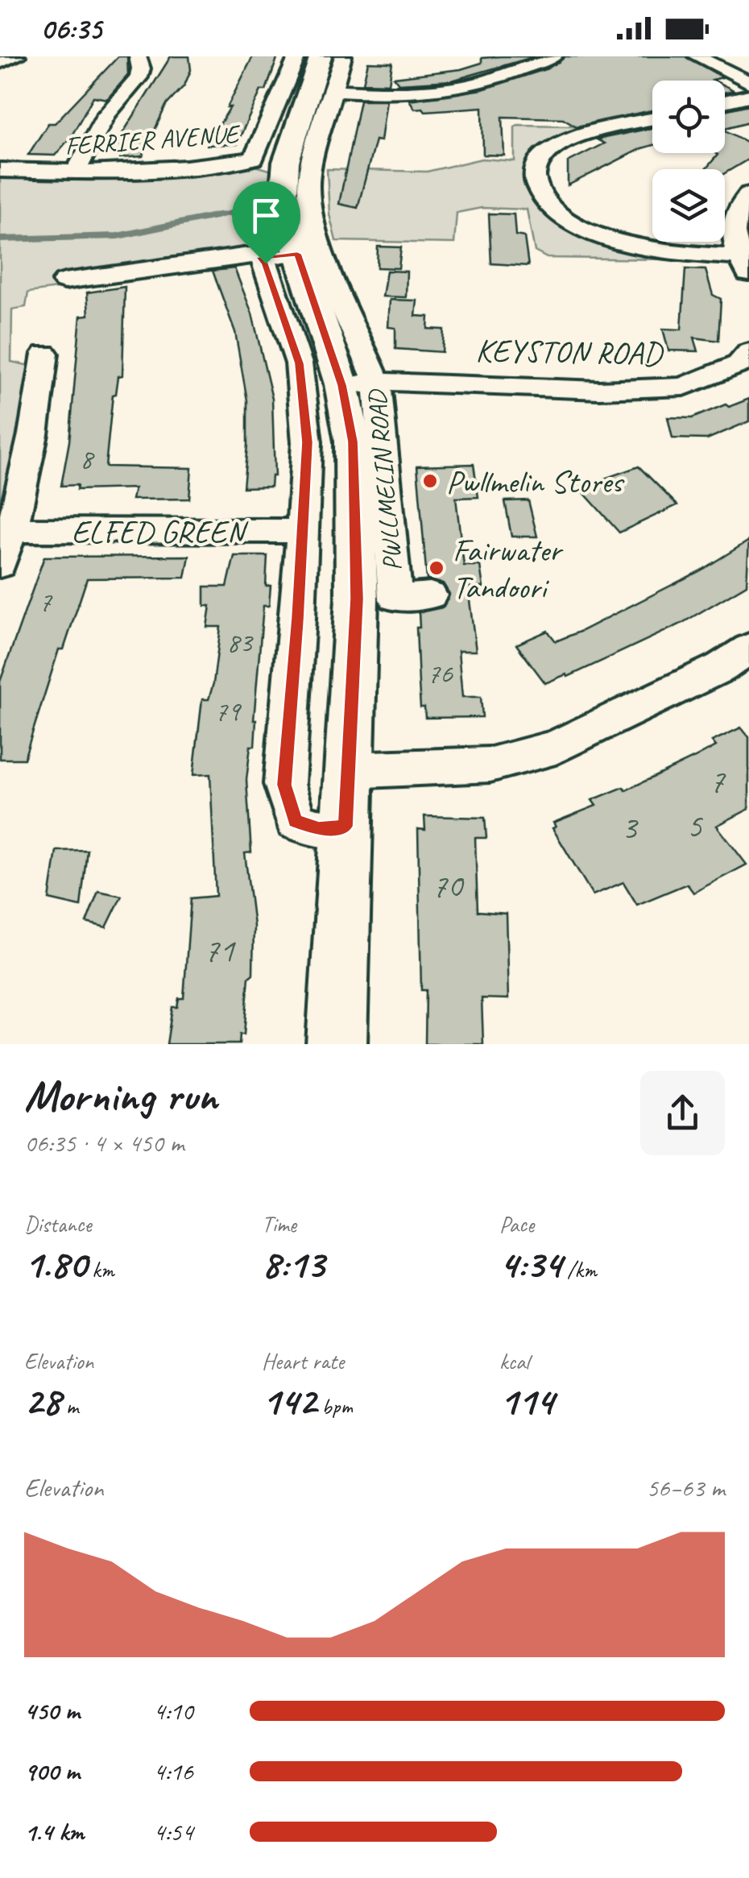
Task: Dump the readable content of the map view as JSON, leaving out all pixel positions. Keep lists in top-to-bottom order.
{
  "streets": {
    "street": [
      "FERRIER AVENUE",
      "KEYSTON ROAD",
      "PWLLMELIN ROAD",
      "ELFED GREEN"
    ]
  },
  "crossings": [
    ["FERRIER AVENUE", "PWLLMELIN ROAD"],
    ["KEYSTON ROAD", "PWLLMELIN ROAD"]
  ],
  "places": ["Pwllmelin Stores", "Fairwater Tandoori"],
  "house_numbers": [
    "8",
    "7",
    "83",
    "76",
    "79",
    "7",
    "5",
    "3",
    "70",
    "71"
  ],
  "page": {
    "status": "06:35",
    "heading": ["Morning run", "06:35 · 4 × 450 m"],
    "stats": [
      ["Distance", "1.80 km"],
      ["Time", "8:13"],
      ["Pace", "4:34 /km"],
      ["Elevation", "28 m"],
      ["Heart rate", "142 bpm"],
      ["kcal", "114"]
    ],
    "chart": ["Elevation", "56–63 m"],
    "list": [
      {
        "name": "450 m",
        "note": "4:10"
      },
      {
        "name": "900 m",
        "note": "4:16"
      },
      {
        "name": "1.4 km",
        "note": "4:54"
      }
    ]
  }
}
